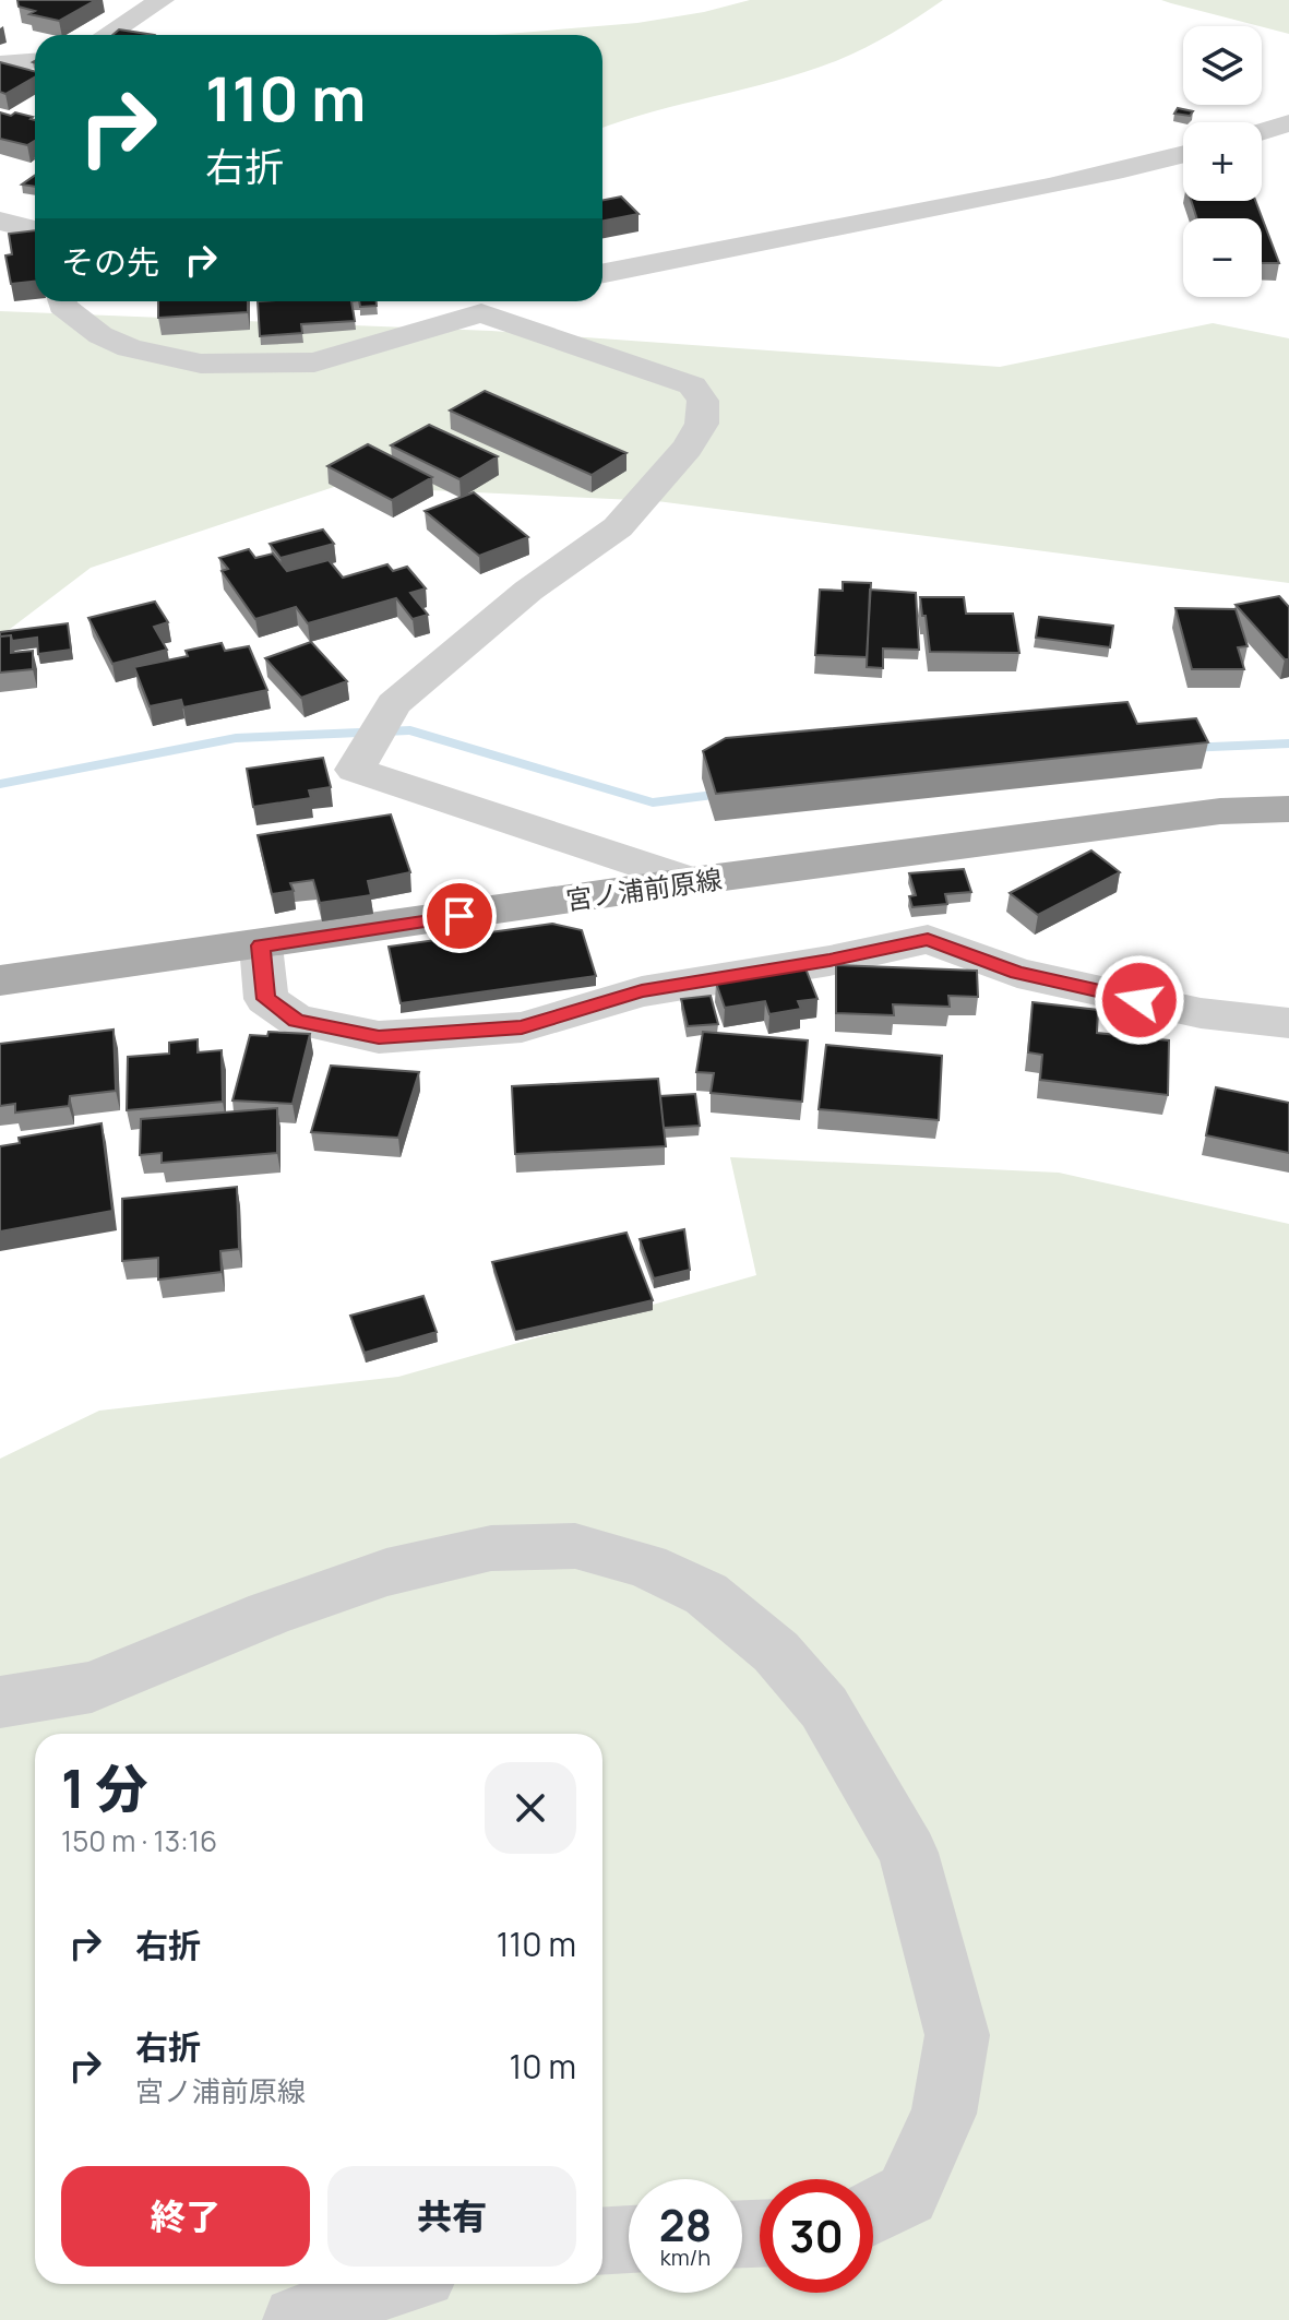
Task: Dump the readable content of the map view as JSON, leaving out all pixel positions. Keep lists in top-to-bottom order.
{
  "streets": {
    "main road": ["宮ノ浦前原線"]
  },
  "page": {
    "map_buttons": ["+", "−"],
    "turn": ["110 m", "右折"],
    "then": "その先",
    "heading": ["1 分", "150 m · 13:16"],
    "list": [
      {
        "name": "右折",
        "value": "110 m"
      },
      {
        "name": "右折",
        "note": "宮ノ浦前原線",
        "value": "10 m"
      }
    ],
    "buttons": ["終了", "共有"],
    "speed": "28 km/h",
    "limit": "30"
  }
}
